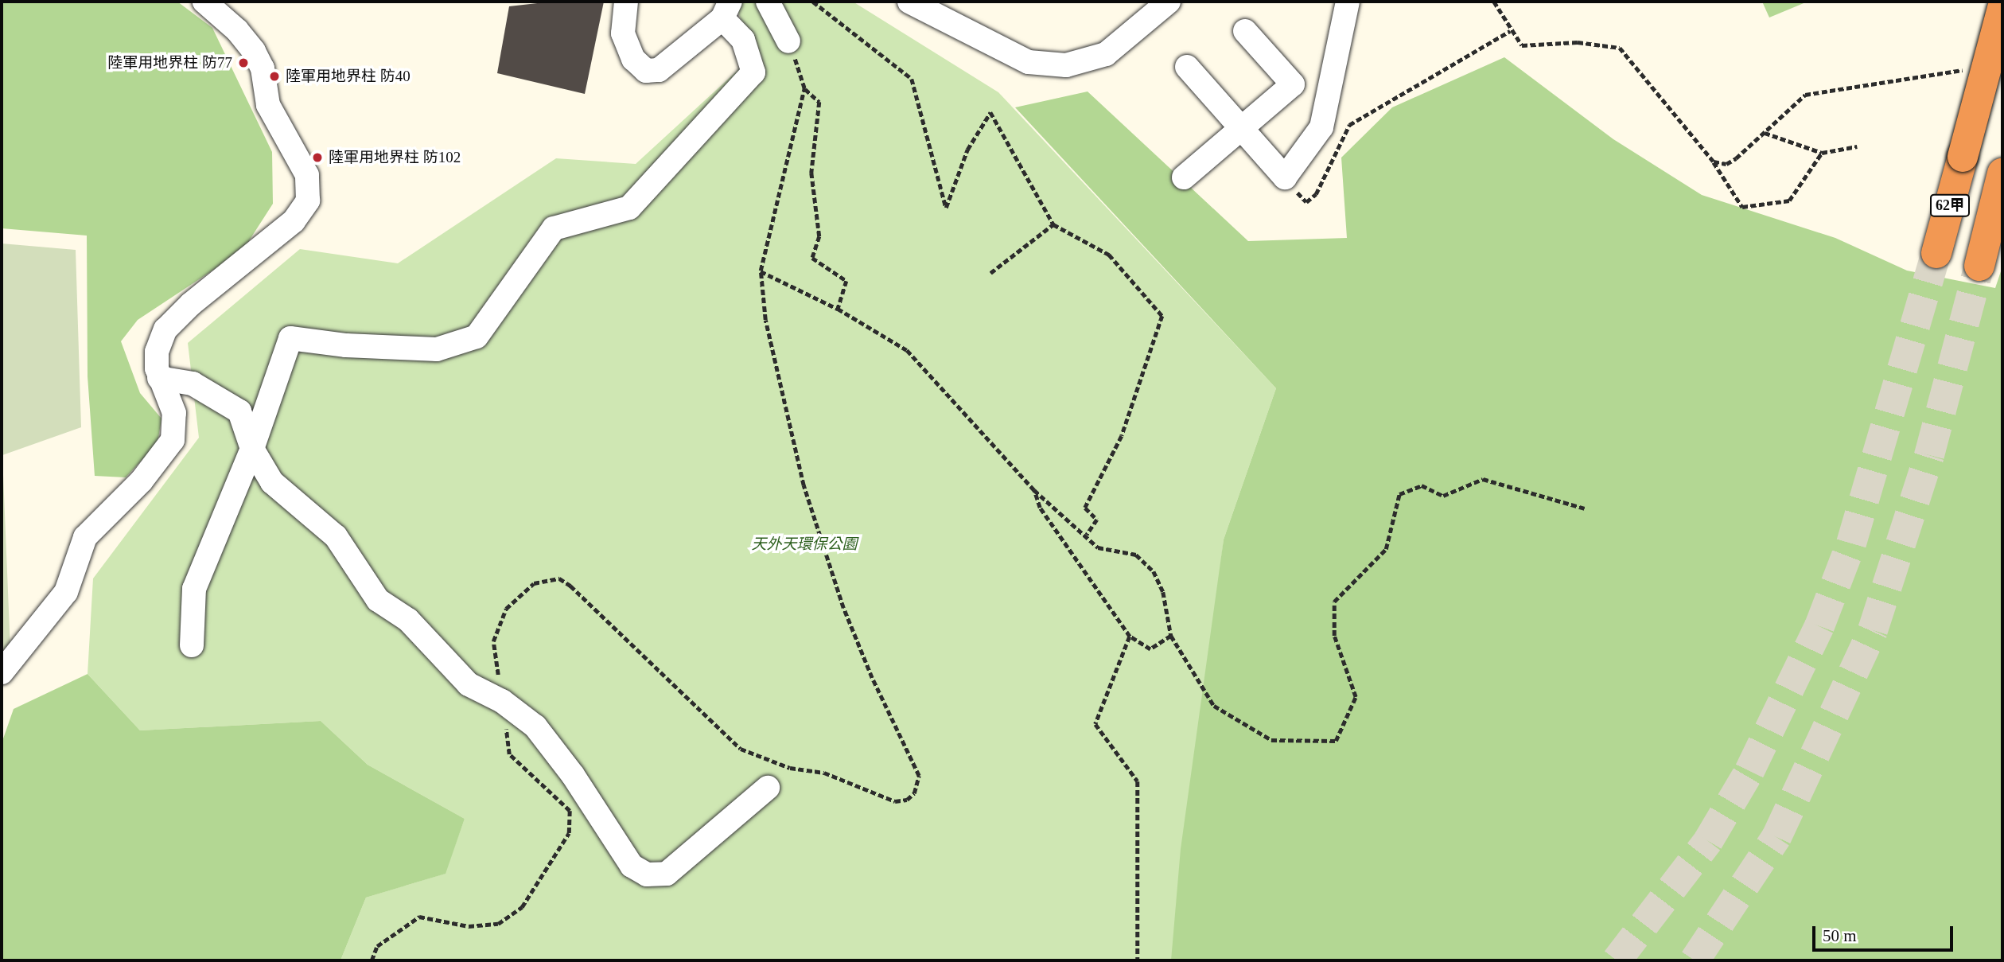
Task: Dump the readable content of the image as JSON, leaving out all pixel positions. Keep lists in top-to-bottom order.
{
  "streets": {
    "highway": ["62甲"]
  },
  "parks": ["天外天環保公園"],
  "places": ["陸軍用地界柱 防77", "陸軍用地界柱 防40", "陸軍用地界柱 防102"],
  "scale_bar": "50 m"
}
